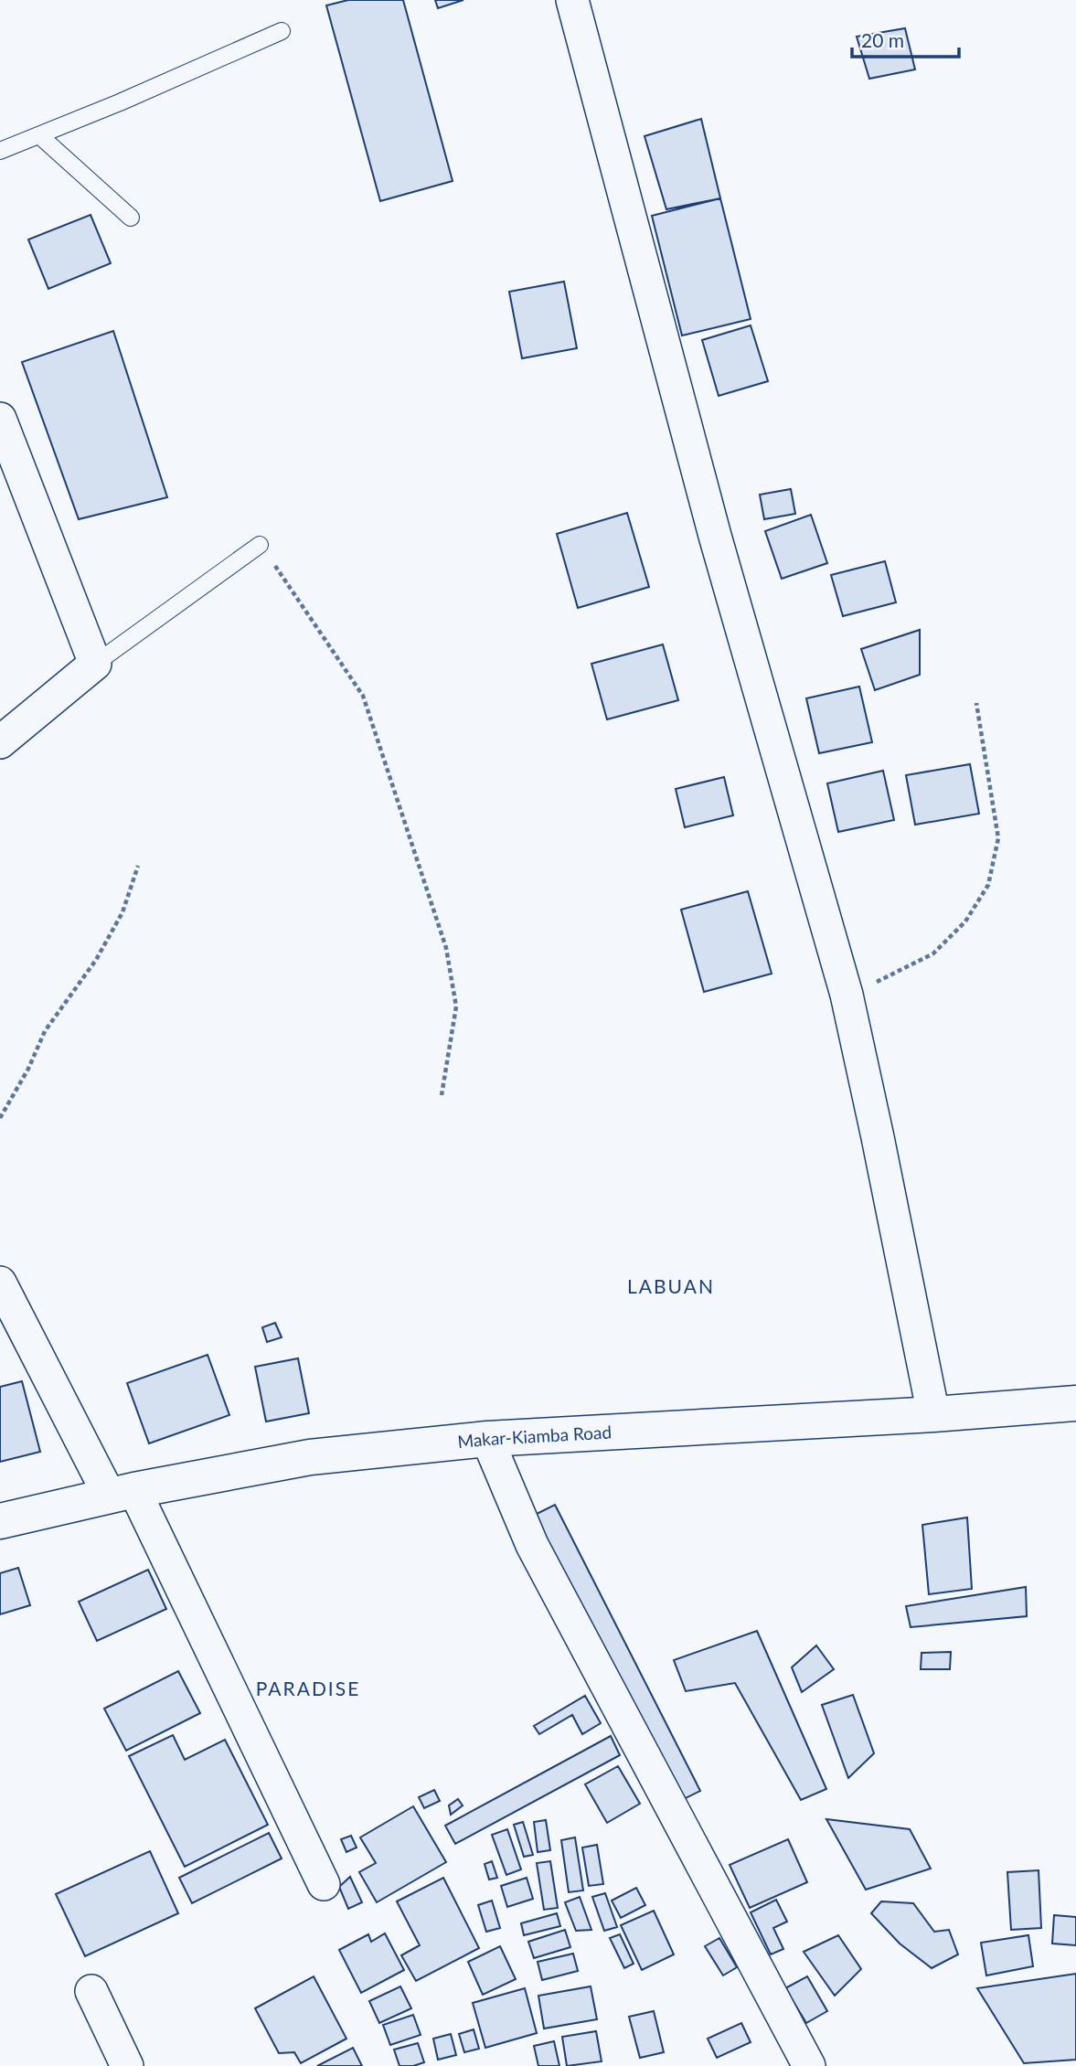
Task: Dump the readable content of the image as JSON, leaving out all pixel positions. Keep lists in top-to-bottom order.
{
  "streets": {
    "main road": ["Makar-Kiamba Road"]
  },
  "districts": ["LABUAN", "PARADISE"],
  "scale_bar": "20 m"
}
